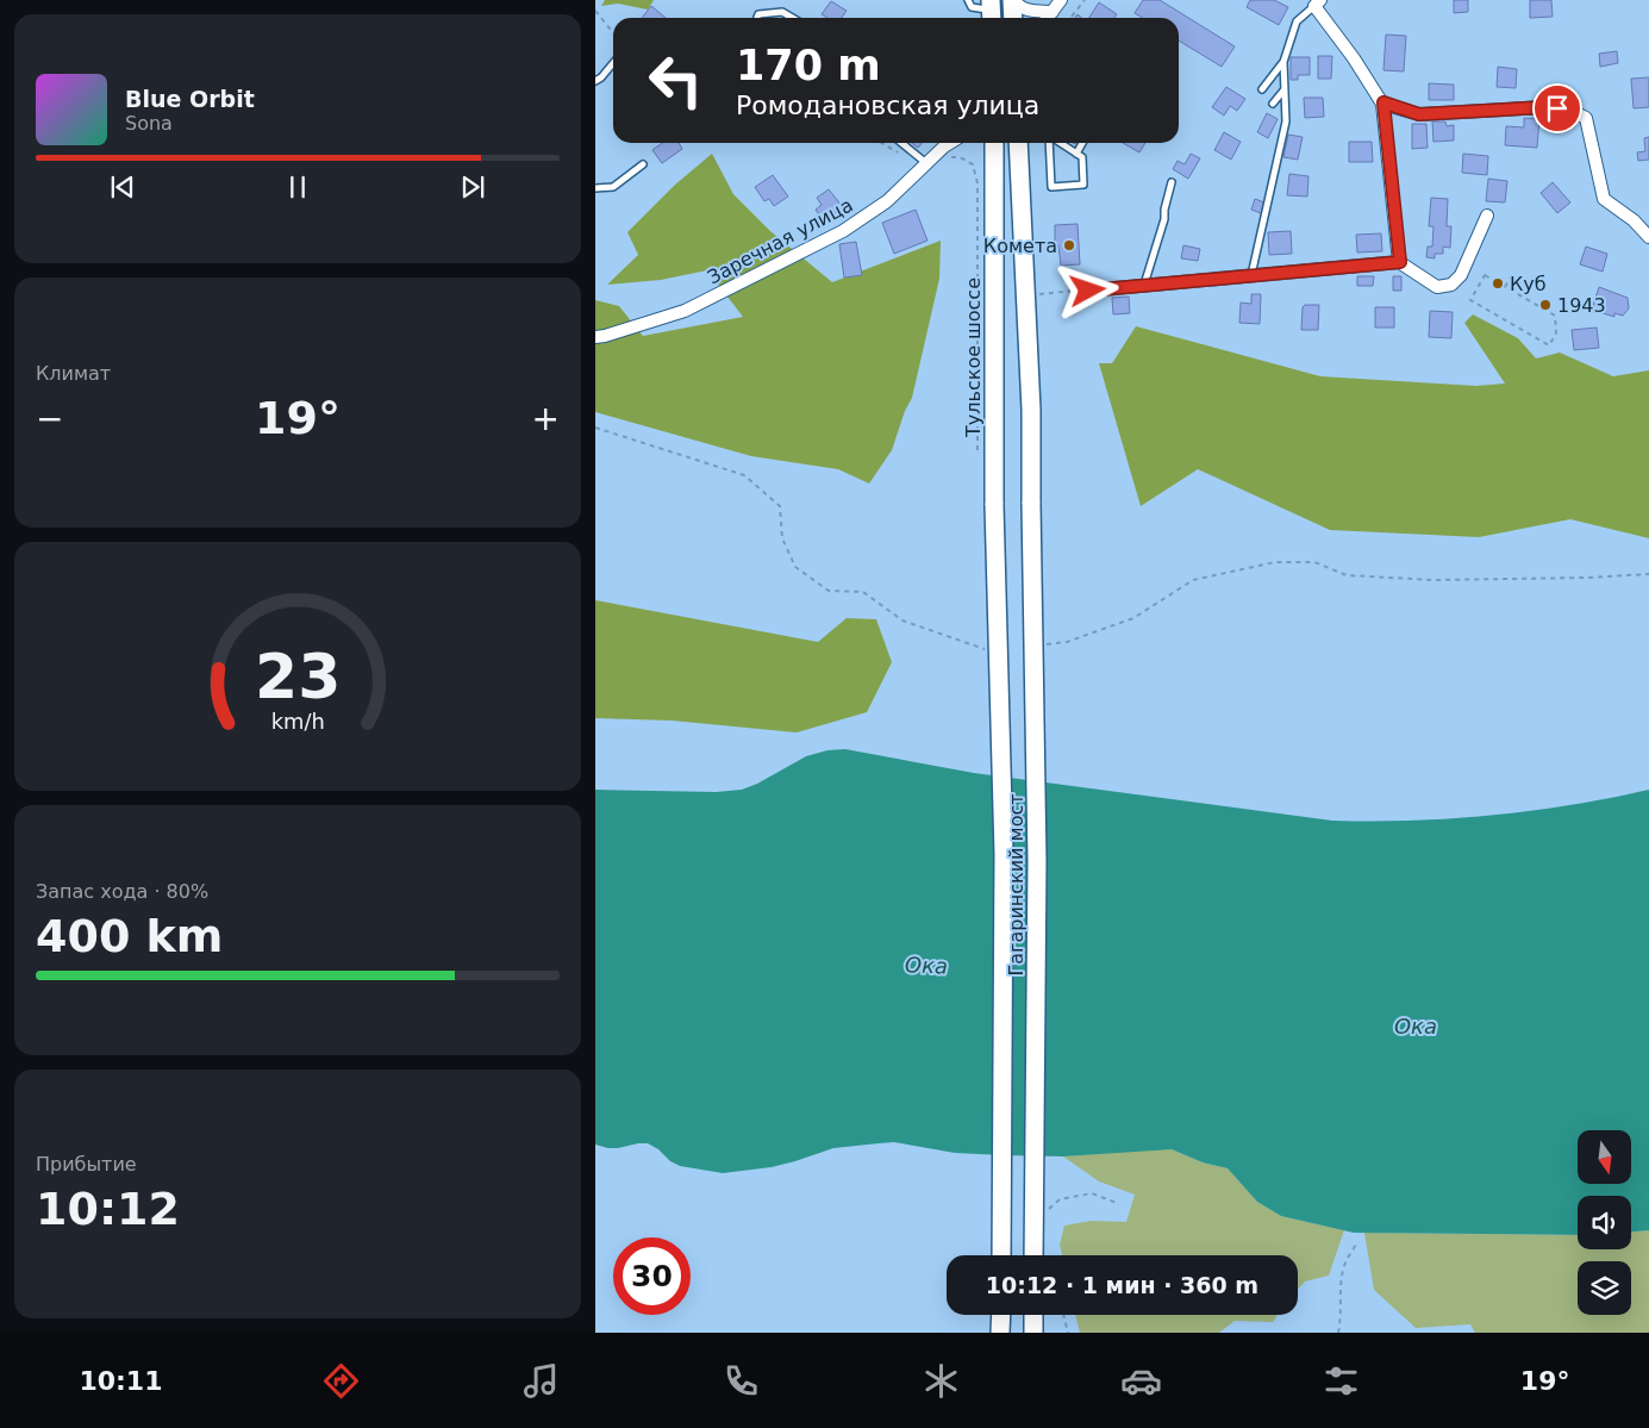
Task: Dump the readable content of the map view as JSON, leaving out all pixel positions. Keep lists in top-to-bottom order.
{
  "streets": {
    "main road": ["Тульское шоссе", "Гагаринский мост"],
    "street": ["Заречная улица"]
  },
  "crossings": [
    ["Тульское шоссе", "Гагаринский мост"]
  ],
  "water": ["Ока"],
  "places": ["Комета", "Куб", "1943"],
  "north": "bottom",
  "page": {
    "turn": ["170 m", "Ромодановская улица"],
    "song": ["Blue Orbit", "Sona"],
    "tile": [
      "Климат",
      ["Запас хода · 80%", "400 km"],
      ["Прибытие", "10:12"]
    ],
    "heat": ["−", "19°", "+"],
    "limit": "30",
    "trip": "10:12 · 1 мин · 360 m",
    "tabs": ["10:11", "19°"],
    "gauge": ["23", "km/h"]
  }
}
